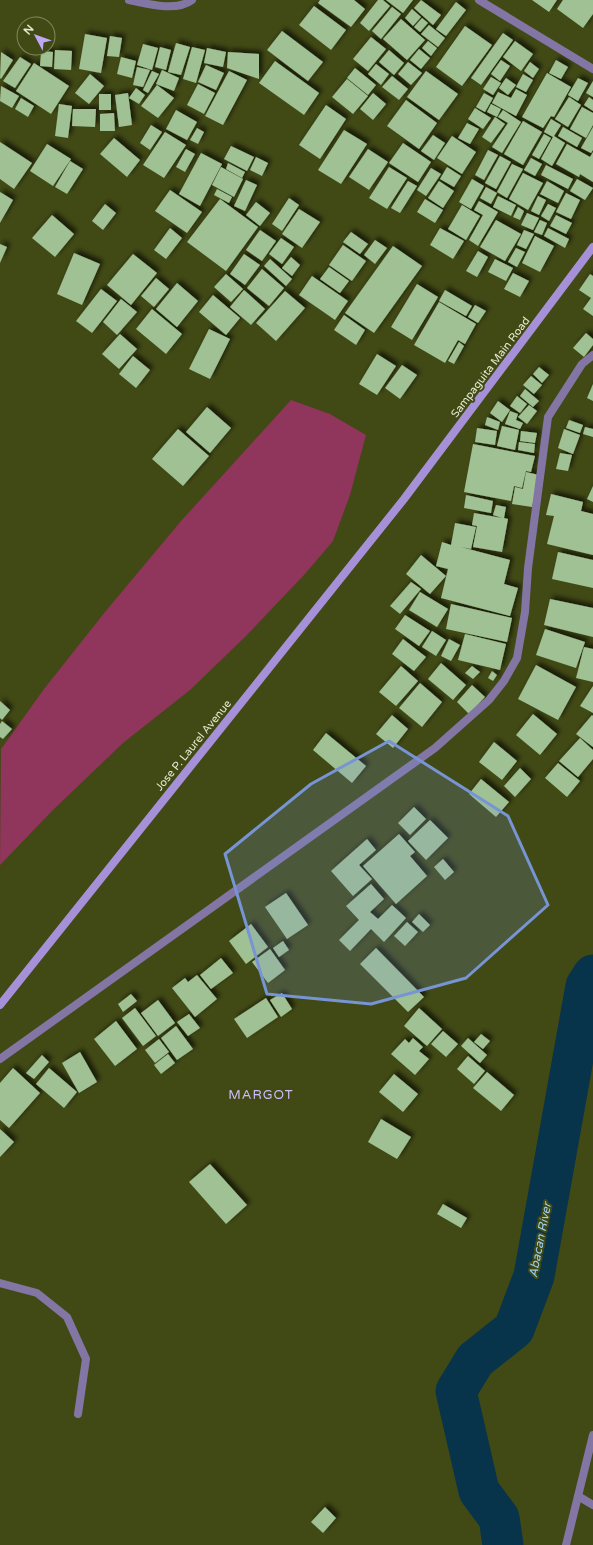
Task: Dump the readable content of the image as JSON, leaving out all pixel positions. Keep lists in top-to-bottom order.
{
  "streets": {
    "street": ["Sampaguita Main Road", "Jose P. Laurel Avenue"]
  },
  "crossings": [
    ["Sampaguita Main Road", "Jose P. Laurel Avenue"]
  ],
  "districts": ["MARGOT"],
  "water": ["Abacan River"],
  "north": "top left"
}
